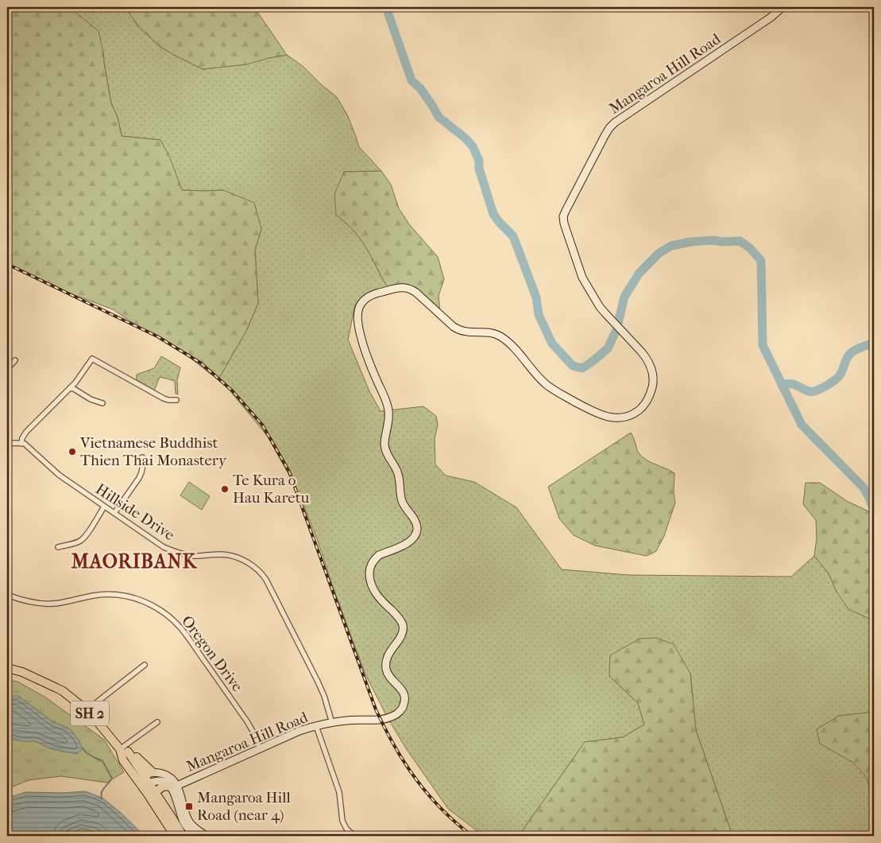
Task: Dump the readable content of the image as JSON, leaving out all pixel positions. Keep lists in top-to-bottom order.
{
  "streets": {
    "highway": ["SH 2"],
    "street": ["Mangaroa Hill Road", "Hillside Drive", "Oregon Drive"]
  },
  "crossings": [
    ["Mangaroa Hill Road", "Hillside Drive"],
    ["Mangaroa Hill Road", "Oregon Drive"]
  ],
  "districts": ["MAORIBANK"],
  "places": {
    "other": ["Vietnamese Buddhist Thien Thai Monastery", "Te Kura o Hau Karetu"],
    "transit": ["Mangaroa Hill Road (near 4)"]
  }
}
